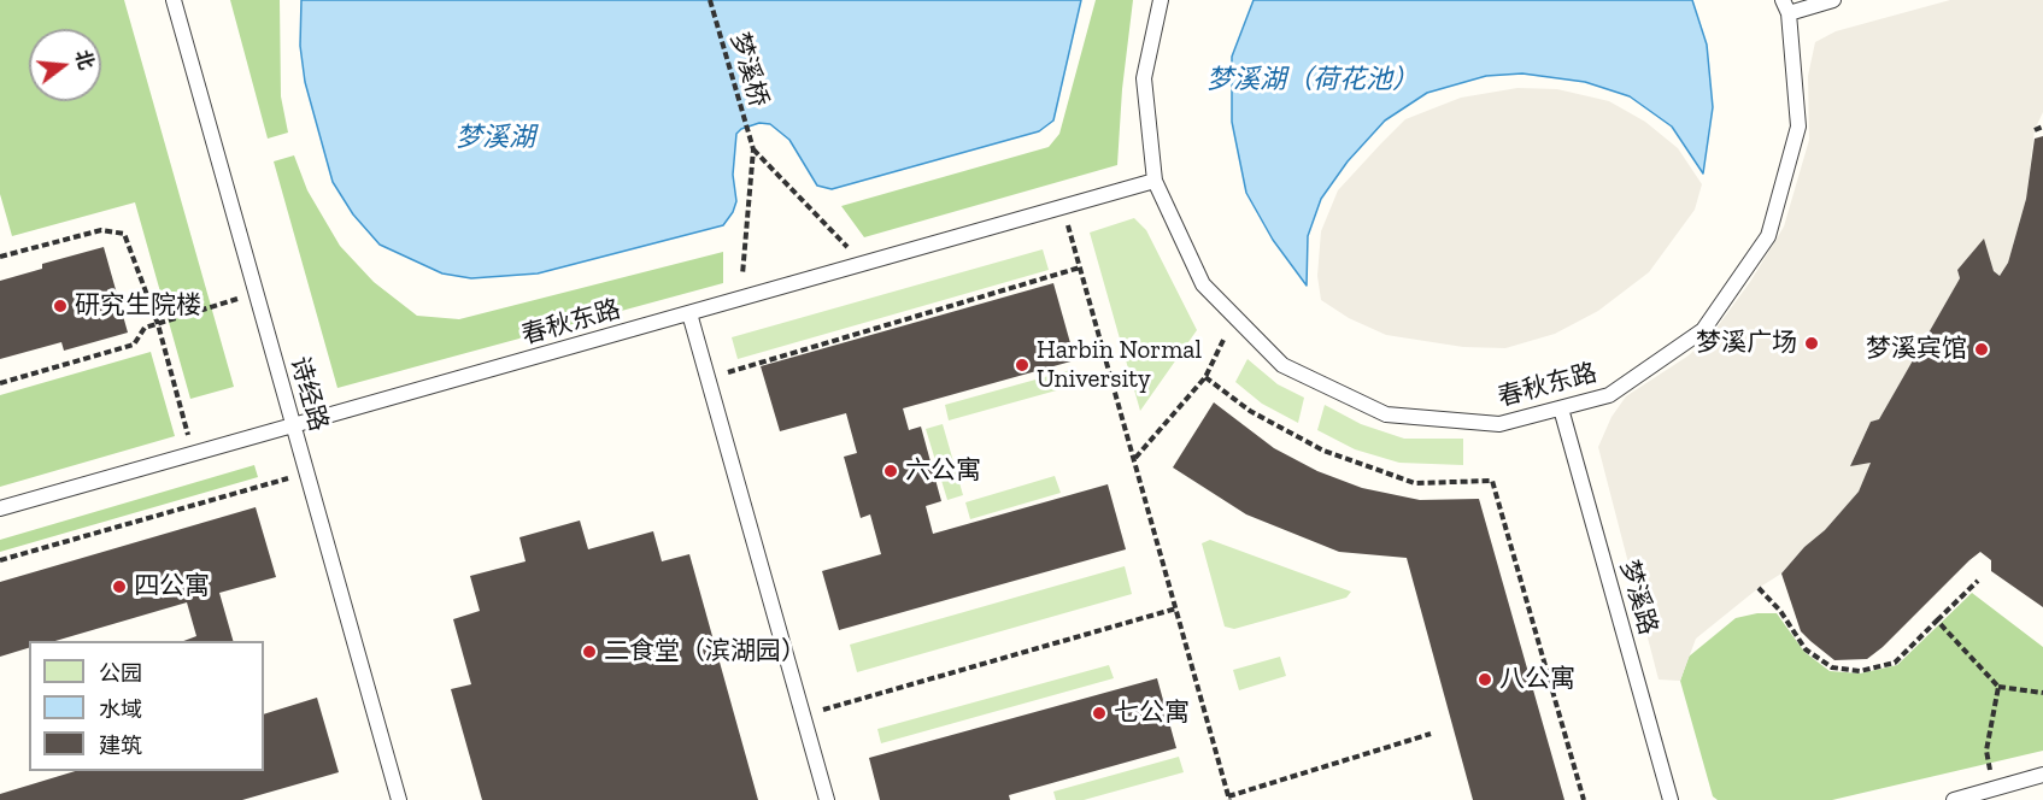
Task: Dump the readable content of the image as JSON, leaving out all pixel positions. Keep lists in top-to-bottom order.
{
  "streets": {
    "lane": ["春秋东路", "诗经路", "梦溪路"],
    "path": ["梦溪桥"]
  },
  "crossings": [
    ["春秋东路", "诗经路"],
    ["春秋东路", "梦溪路"]
  ],
  "water": ["梦溪湖（荷花池）", "梦溪湖"],
  "places": [
    "研究生院楼",
    "梦溪广场",
    "梦溪宾馆",
    "Harbin Normal University",
    "六公寓",
    "四公寓",
    "二食堂（滨湖园）",
    "八公寓",
    "七公寓"
  ],
  "legend": ["公园", "水域", "建筑"],
  "north": "right"
}
